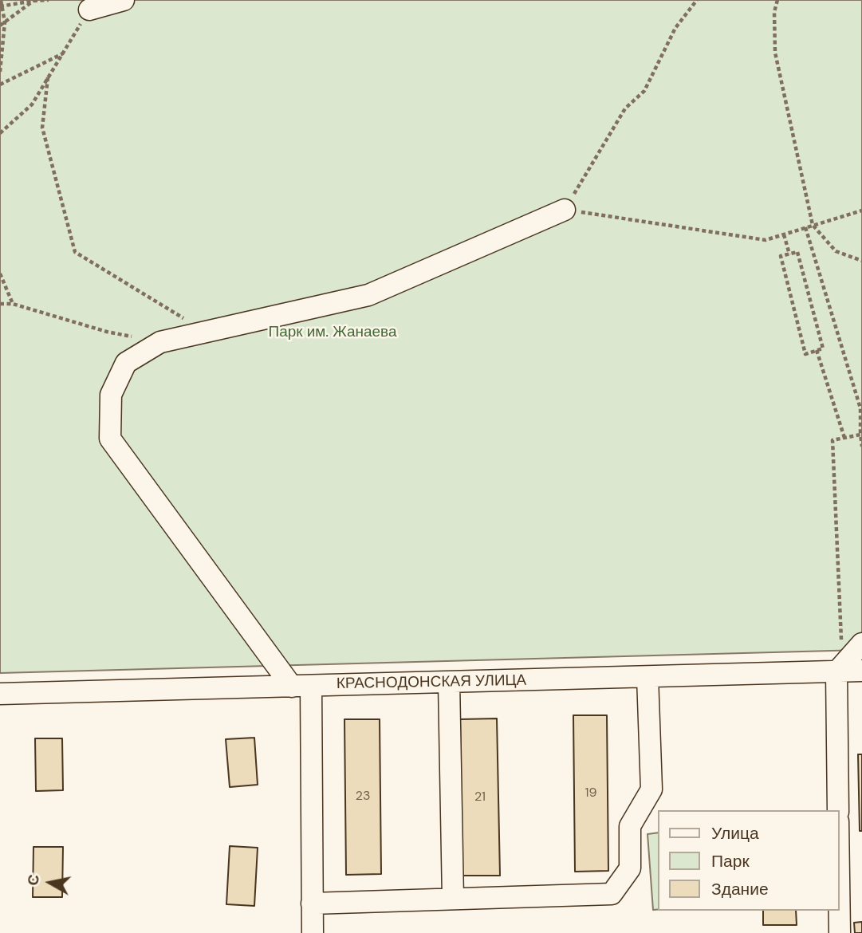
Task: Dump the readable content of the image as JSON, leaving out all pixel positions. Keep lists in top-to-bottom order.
{
  "streets": {
    "street": ["КРАСНОДОНСКАЯ УЛИЦА"]
  },
  "parks": ["Парк им. Жанаева"],
  "house_numbers": ["19", "23", "21"],
  "legend": ["Улица", "Парк", "Здание"],
  "north": "left"
}
